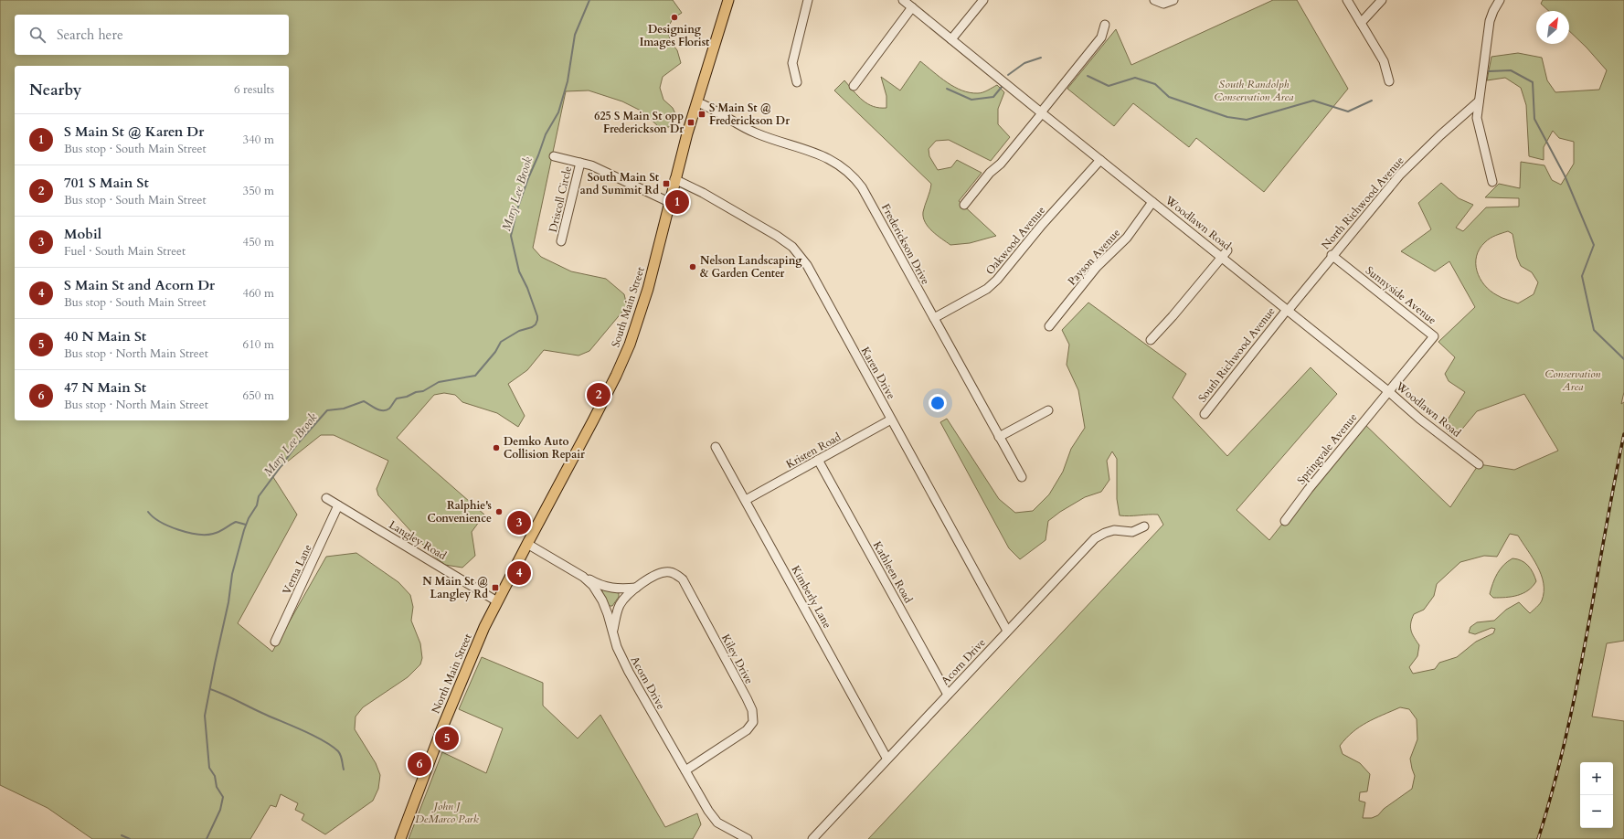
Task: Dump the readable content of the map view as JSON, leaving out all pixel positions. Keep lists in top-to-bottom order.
{
  "streets": {
    "main road": ["South Main Street", "North Main Street"],
    "street": [
      "Driscoll Circle",
      "North Richwood Avenue",
      "Woodlawn Road",
      "Oakwood Avenue",
      "Frederickson Drive",
      "Payson Avenue",
      "Sunnyside Avenue",
      "South Richwood Avenue",
      "Karen Drive",
      "Springvale Avenue",
      "Kristen Road",
      "Langley Road",
      "Verna Lane",
      "Kathleen Road",
      "Kimberly Lane",
      "Kiley Drive",
      "Acorn Drive"
    ]
  },
  "crossings": [
    ["North Richwood Avenue", "Woodlawn Road"],
    ["North Richwood Avenue", "Sunnyside Avenue"],
    ["North Richwood Avenue", "South Richwood Avenue"],
    ["Woodlawn Road", "Oakwood Avenue"],
    ["Woodlawn Road", "Payson Avenue"],
    ["Woodlawn Road", "Sunnyside Avenue"],
    ["Woodlawn Road", "South Richwood Avenue"],
    ["Woodlawn Road", "Springvale Avenue"],
    ["Oakwood Avenue", "Frederickson Drive"],
    ["Frederickson Drive", "South Main Street"],
    ["Sunnyside Avenue", "Springvale Avenue"],
    ["South Main Street", "Karen Drive"],
    ["South Main Street", "Langley Road"],
    ["South Main Street", "Acorn Drive"],
    ["South Main Street", "North Main Street"],
    ["Karen Drive", "Kristen Road"],
    ["Karen Drive", "Acorn Drive"],
    ["Kristen Road", "Kathleen Road"],
    ["Kristen Road", "Kimberly Lane"],
    ["Langley Road", "Verna Lane"],
    ["Langley Road", "North Main Street"],
    ["Kathleen Road", "Acorn Drive"],
    ["Kimberly Lane", "Acorn Drive"],
    ["Kiley Drive", "Acorn Drive"]
  ],
  "water": ["Mary Lee Brook"],
  "parks": ["South Randolph Conservation Area", "Conservation Area", "John J DeMarco Park"],
  "places": {
    "other": [
      "Designing Images Florist",
      "Nelson Landscaping & Garden Center",
      "Demko Auto Collision Repair",
      "Ralphie's Convenience"
    ],
    "transit": [
      "S Main St @ Frederickson Dr",
      "625 S Main St opp Frederickson Dr",
      "South Main St and Summit Rd",
      "N Main St @ Langley Rd"
    ]
  },
  "north": "top right",
  "page": {
    "search": "Search here",
    "heading": ["Nearby", "6 results"],
    "list": [
      {
        "mark": "1",
        "name": "S Main St @ Karen Dr",
        "note": "Bus stop · South Main Street",
        "value": "340 m"
      },
      {
        "mark": "2",
        "name": "701 S Main St",
        "note": "Bus stop · South Main Street",
        "value": "350 m"
      },
      {
        "mark": "3",
        "name": "Mobil",
        "note": "Fuel · South Main Street",
        "value": "450 m"
      },
      {
        "mark": "4",
        "name": "S Main St and Acorn Dr",
        "note": "Bus stop · South Main Street",
        "value": "460 m"
      },
      {
        "mark": "5",
        "name": "40 N Main St",
        "note": "Bus stop · North Main Street",
        "value": "610 m"
      },
      {
        "mark": "6",
        "name": "47 N Main St",
        "note": "Bus stop · North Main Street",
        "value": "650 m"
      }
    ],
    "pins": [
      "1",
      "2",
      "3",
      "4",
      "5",
      "6"
    ],
    "map_buttons": ["+", "−"]
  }
}
